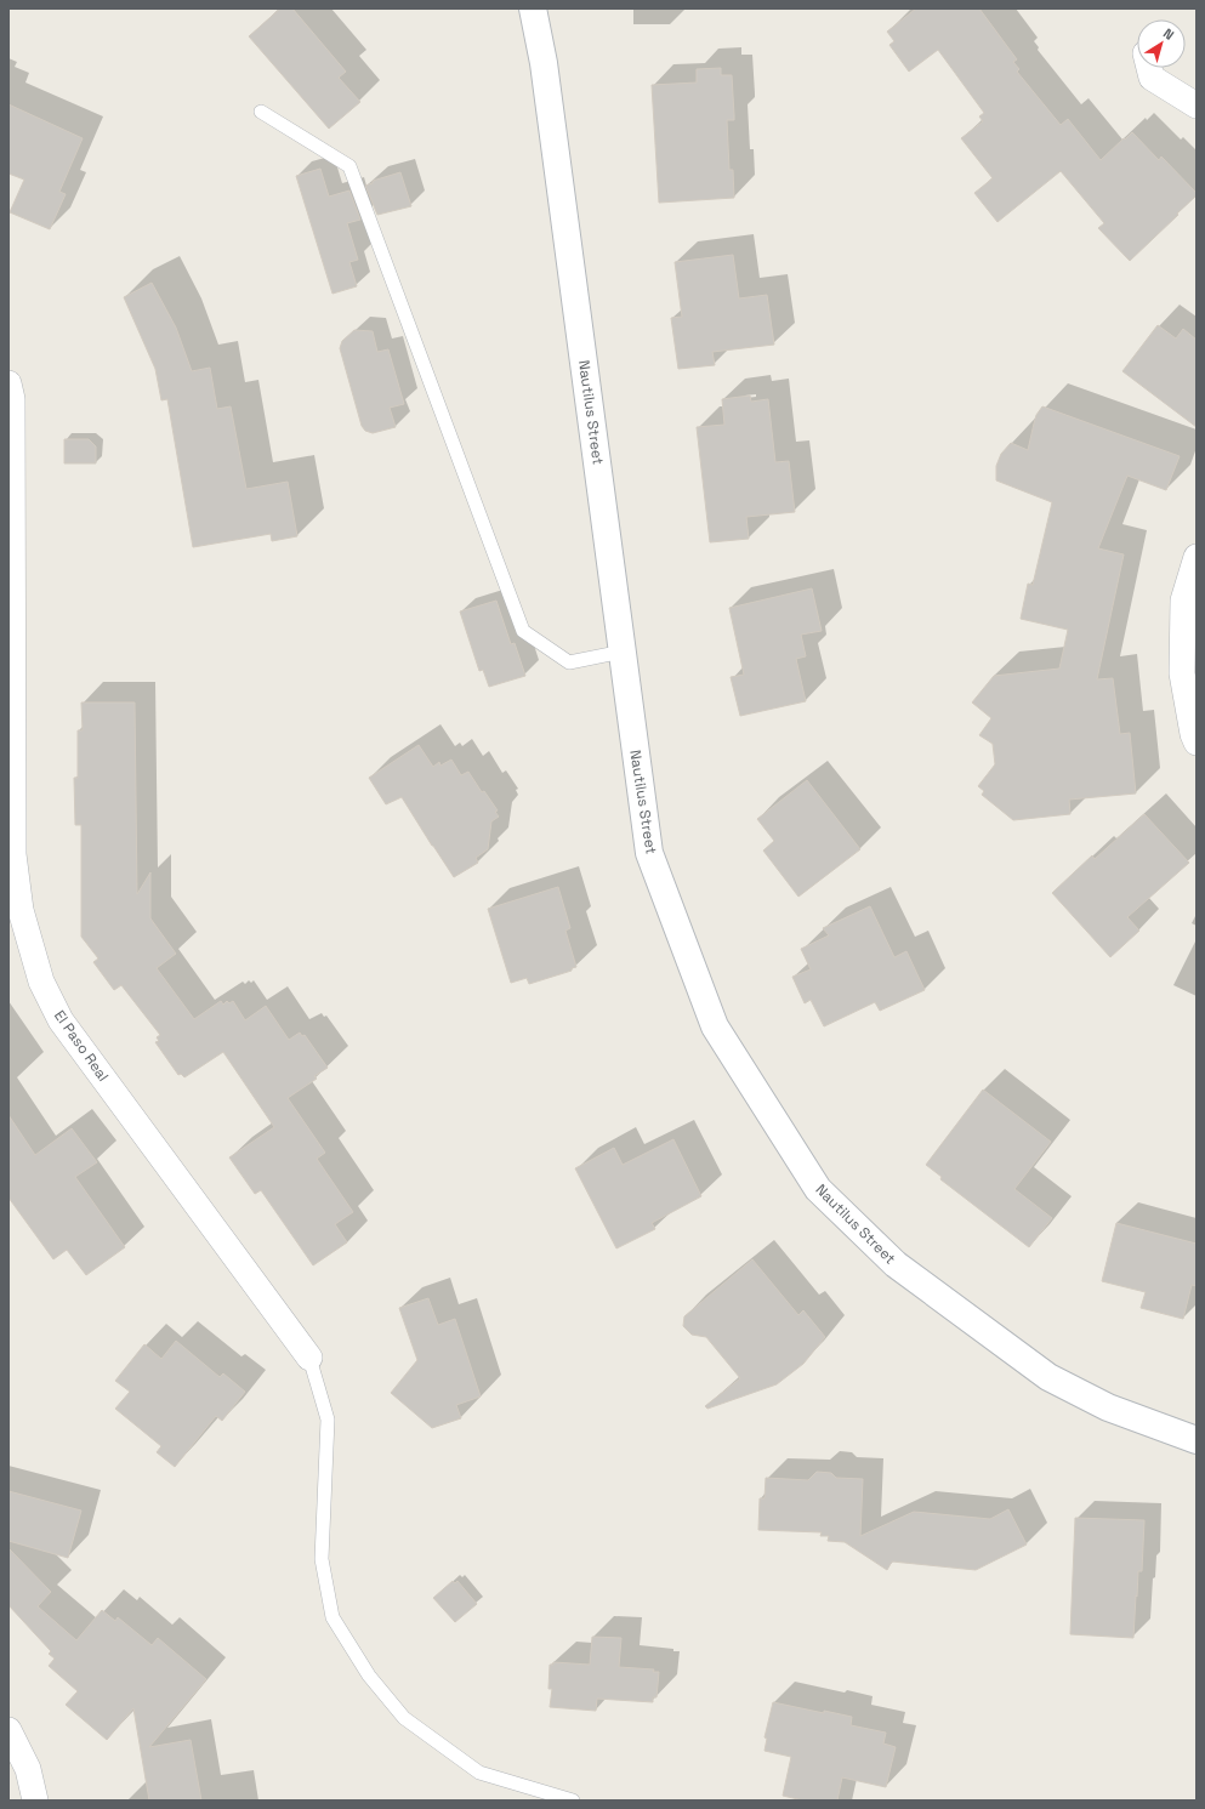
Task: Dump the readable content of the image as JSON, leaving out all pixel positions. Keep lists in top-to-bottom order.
{
  "streets": {
    "main road": ["Nautilus Street"],
    "street": ["El Paso Real"]
  },
  "north": "top right"
}
